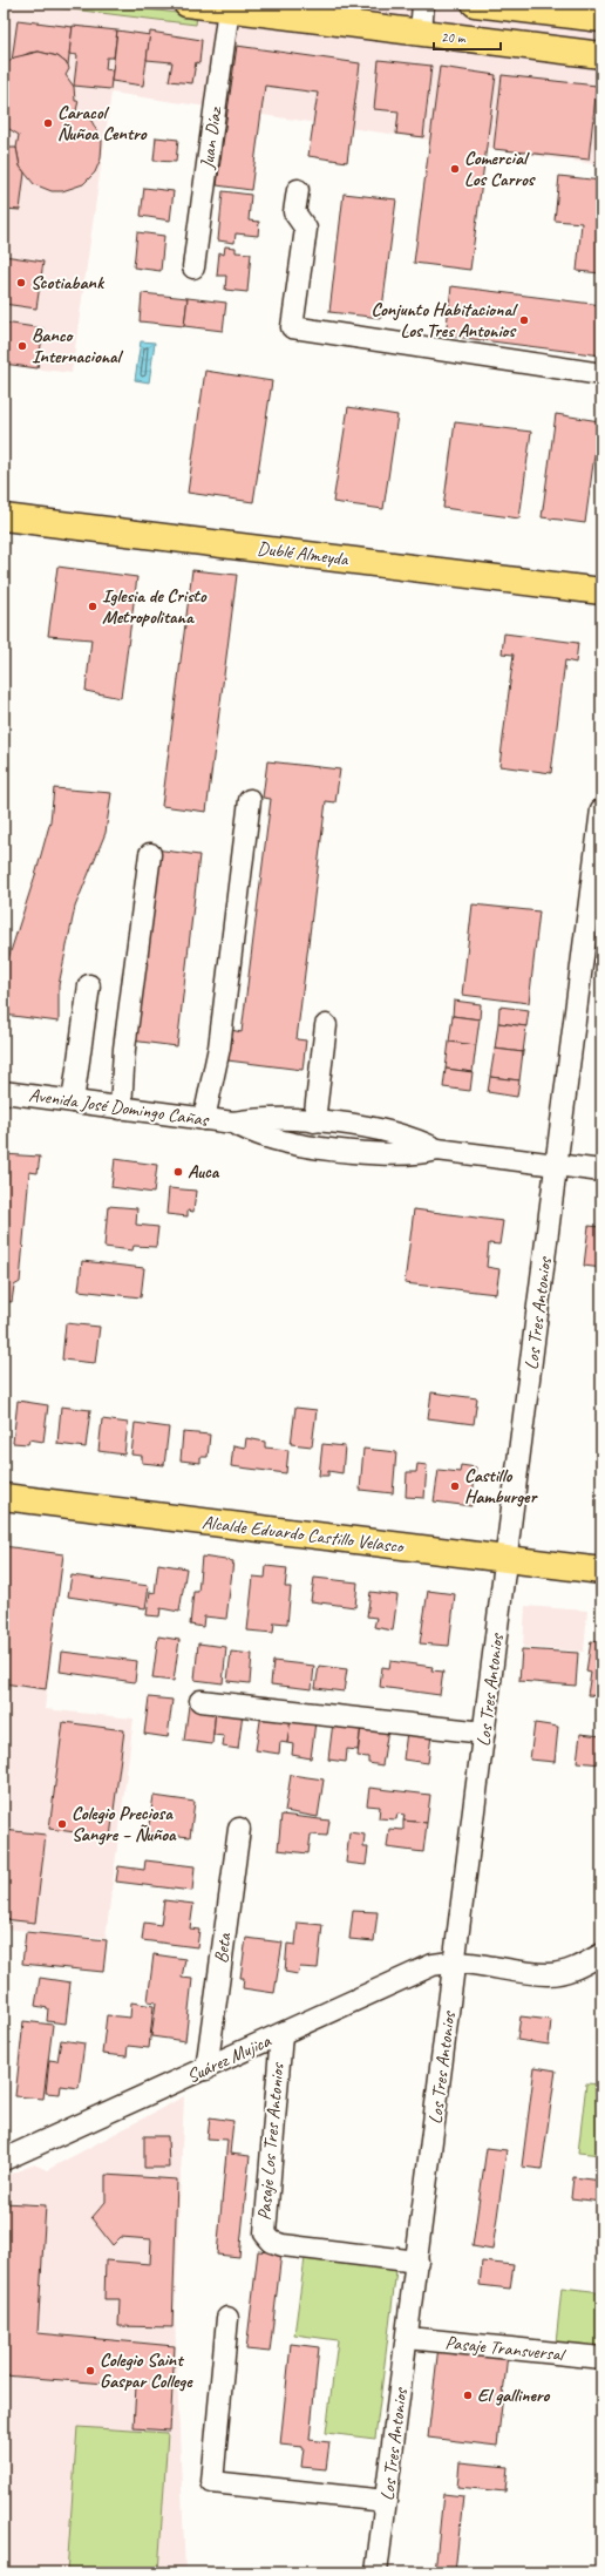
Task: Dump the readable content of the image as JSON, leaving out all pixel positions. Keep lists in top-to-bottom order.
{
  "streets": {
    "main road": ["Dublé Almeyda", "Alcalde Eduardo Castillo Velasco"],
    "street": [
      "Juan Díaz",
      "Avenida José Domingo Cañas",
      "Los Tres Antonios",
      "Beta",
      "Suárez Mujica",
      "Pasaje Los Tres Antonios",
      "Pasaje Transversal"
    ]
  },
  "crossings": [
    ["Avenida José Domingo Cañas", "Los Tres Antonios"],
    ["Los Tres Antonios", "Alcalde Eduardo Castillo Velasco"],
    ["Los Tres Antonios", "Suárez Mujica"],
    ["Los Tres Antonios", "Pasaje Los Tres Antonios"],
    ["Los Tres Antonios", "Pasaje Transversal"],
    ["Beta", "Suárez Mujica"],
    ["Suárez Mujica", "Pasaje Los Tres Antonios"]
  ],
  "places": [
    "Caracol Ñuñoa Centro",
    "Comercial Los Carros",
    "Scotiabank",
    "Conjunto Habitacional Los Tres Antonios",
    "Banco Internacional",
    "Iglesia de Cristo Metropolitana",
    "Auca",
    "Castillo Hamburger",
    "Colegio Preciosa Sangre – Ñuñoa",
    "Colegio Saint Gaspar College",
    "El gallinero"
  ],
  "scale_bar": "20 m"
}
